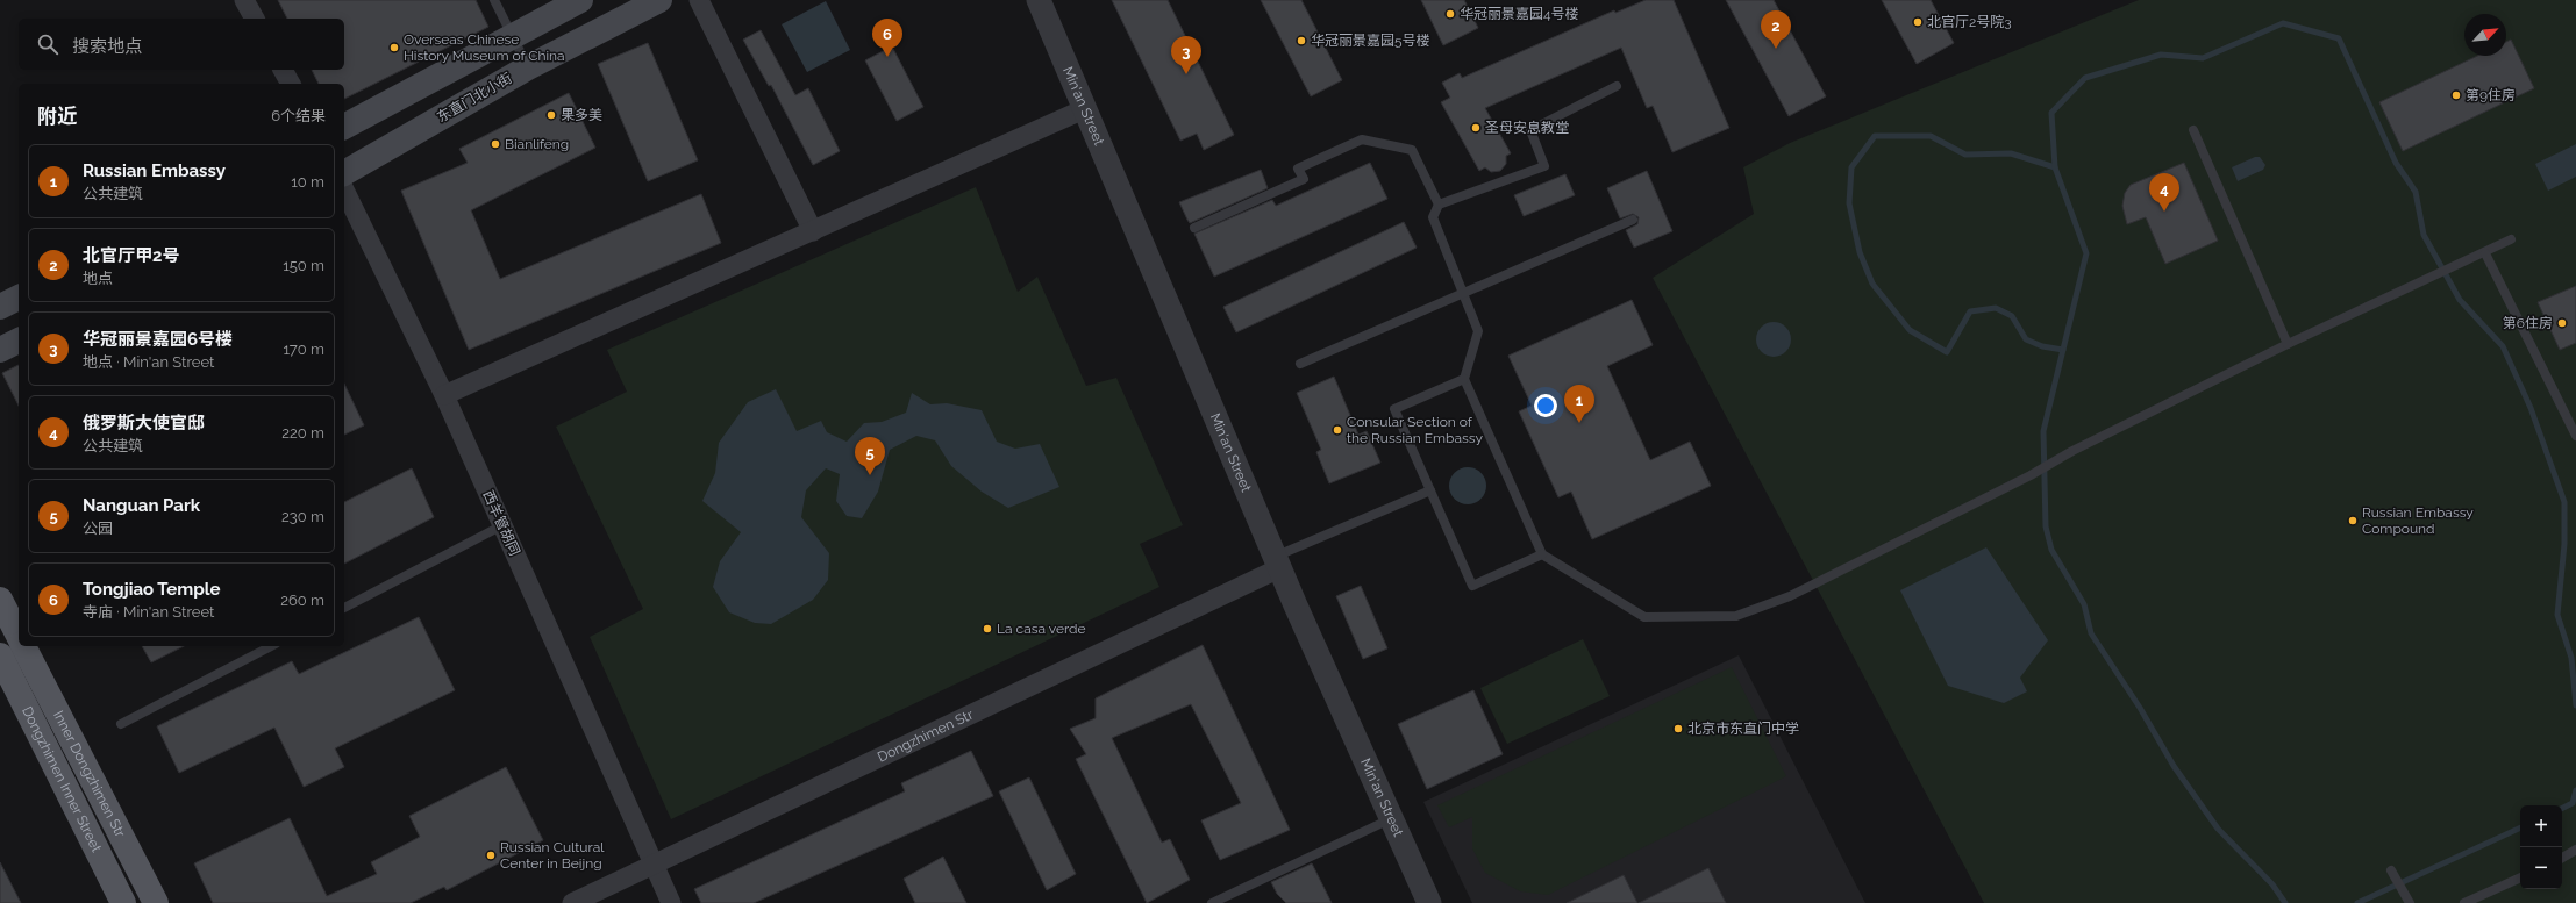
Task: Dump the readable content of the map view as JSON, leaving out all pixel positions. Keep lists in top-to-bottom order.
{
  "streets": {
    "main road": ["东直门北小街", "Inner Dongzhimen Str", "Dongzhimen Inner Street"],
    "street": ["Min'an Street", "西羊管胡同", "Dongzhimen Str"]
  },
  "crossings": [
    ["Min'an Street", "Dongzhimen Str"],
    ["西羊管胡同", "Dongzhimen Str"]
  ],
  "places": [
    "华冠丽景嘉园4号楼",
    "北官厅2号院3",
    "华冠丽景嘉园5号楼",
    "Overseas Chinese History Museum of China",
    "第9住房",
    "果多美",
    "圣母安息教堂",
    "Bianlifeng",
    "第6住房",
    "Consular Section of the Russian Embassy",
    "Russian Embassy Compound",
    "La casa verde",
    "北京市东直门中学",
    "Russian Cultural Center in Beijng"
  ],
  "north": "top right",
  "page": {
    "pins": [
      "2",
      "6",
      "3",
      "4",
      "1",
      "5"
    ],
    "search": "搜索地点",
    "heading": ["附近", "6个结果"],
    "list": [
      {
        "mark": "1",
        "name": "Russian Embassy",
        "note": "公共建筑",
        "value": "10 m"
      },
      {
        "mark": "2",
        "name": "北官厅甲2号",
        "note": "地点",
        "value": "150 m"
      },
      {
        "mark": "3",
        "name": "华冠丽景嘉园6号楼",
        "note": "地点 · Min'an Street",
        "value": "170 m"
      },
      {
        "mark": "4",
        "name": "俄罗斯大使官邸",
        "note": "公共建筑",
        "value": "220 m"
      },
      {
        "mark": "5",
        "name": "Nanguan Park",
        "note": "公园",
        "value": "230 m"
      },
      {
        "mark": "6",
        "name": "Tongjiao Temple",
        "note": "寺庙 · Min'an Street",
        "value": "260 m"
      }
    ],
    "map_buttons": ["+", "−"]
  }
}
